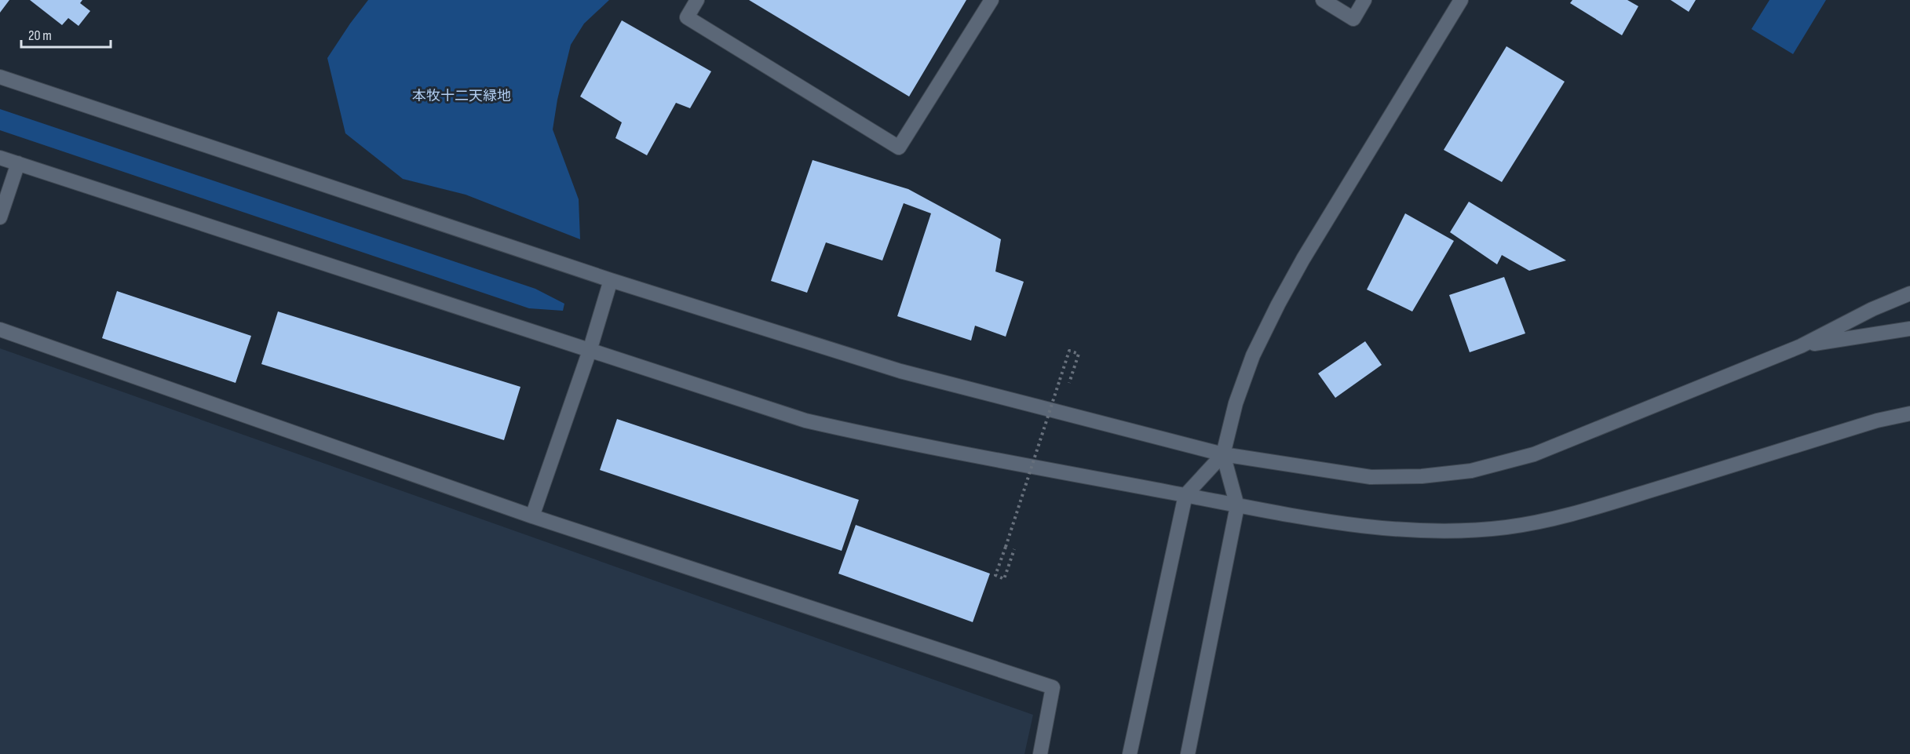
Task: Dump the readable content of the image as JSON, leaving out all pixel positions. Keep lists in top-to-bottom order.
{
  "parks": ["本牧十二天緑地"],
  "scale_bar": "20 m"
}
